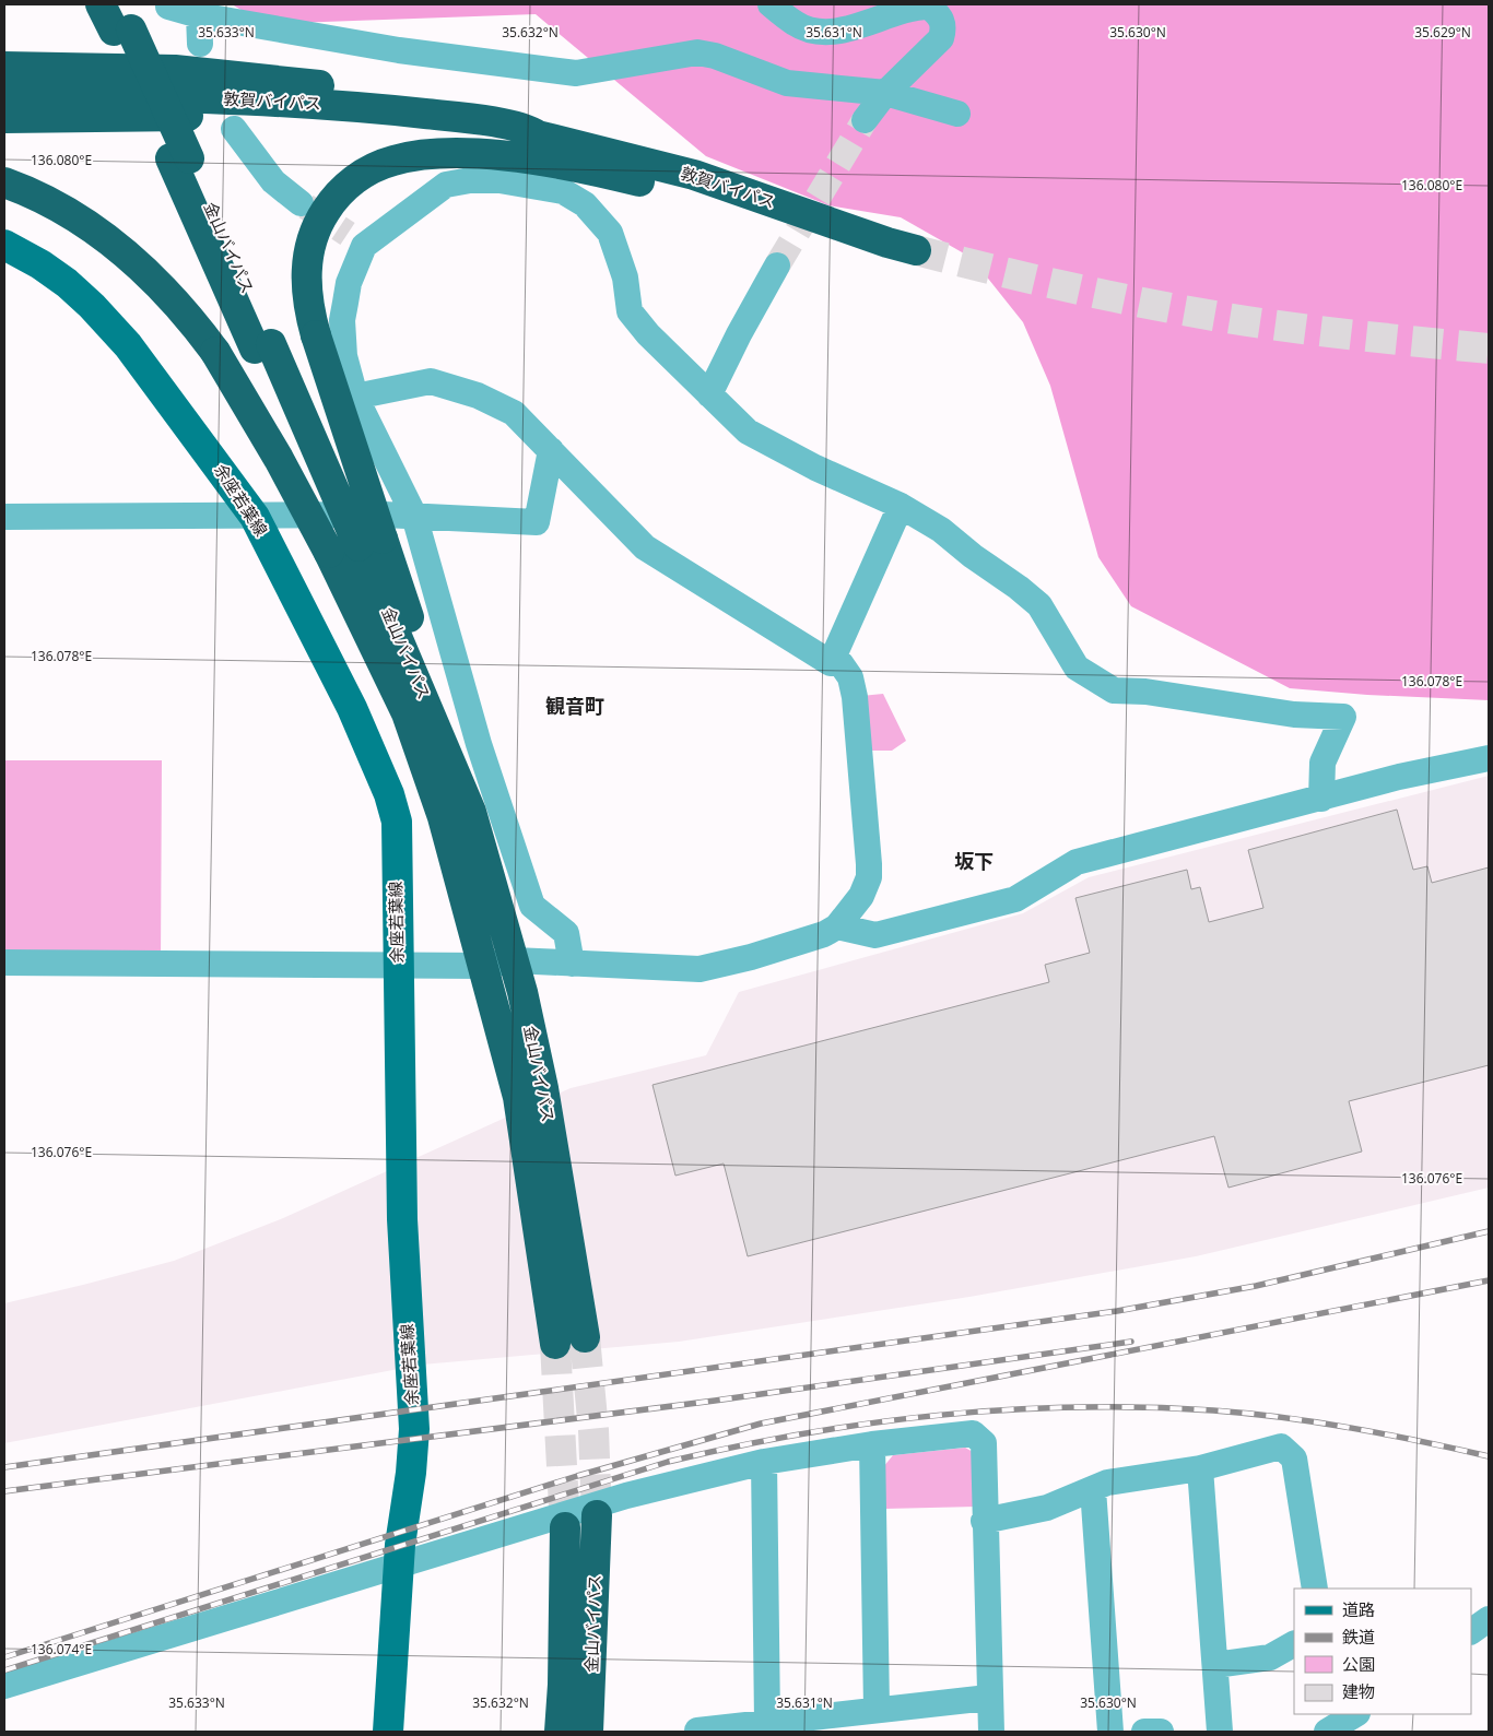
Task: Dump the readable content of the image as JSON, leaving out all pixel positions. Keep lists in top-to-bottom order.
{
  "streets": {
    "highway": ["敦賀バイパス", "金山バイパス"],
    "main road": ["余座若葉線"]
  },
  "districts": ["観音町", "坂下"],
  "legend": [
    "道路",
    "鉄道",
    "公園",
    "建物"
  ],
  "coordinates": [
    "35.633°N",
    "35.632°N",
    "35.631°N",
    "35.630°N",
    "35.629°N",
    "136.080°E",
    "136.078°E",
    "136.076°E",
    "136.074°E"
  ]
}
